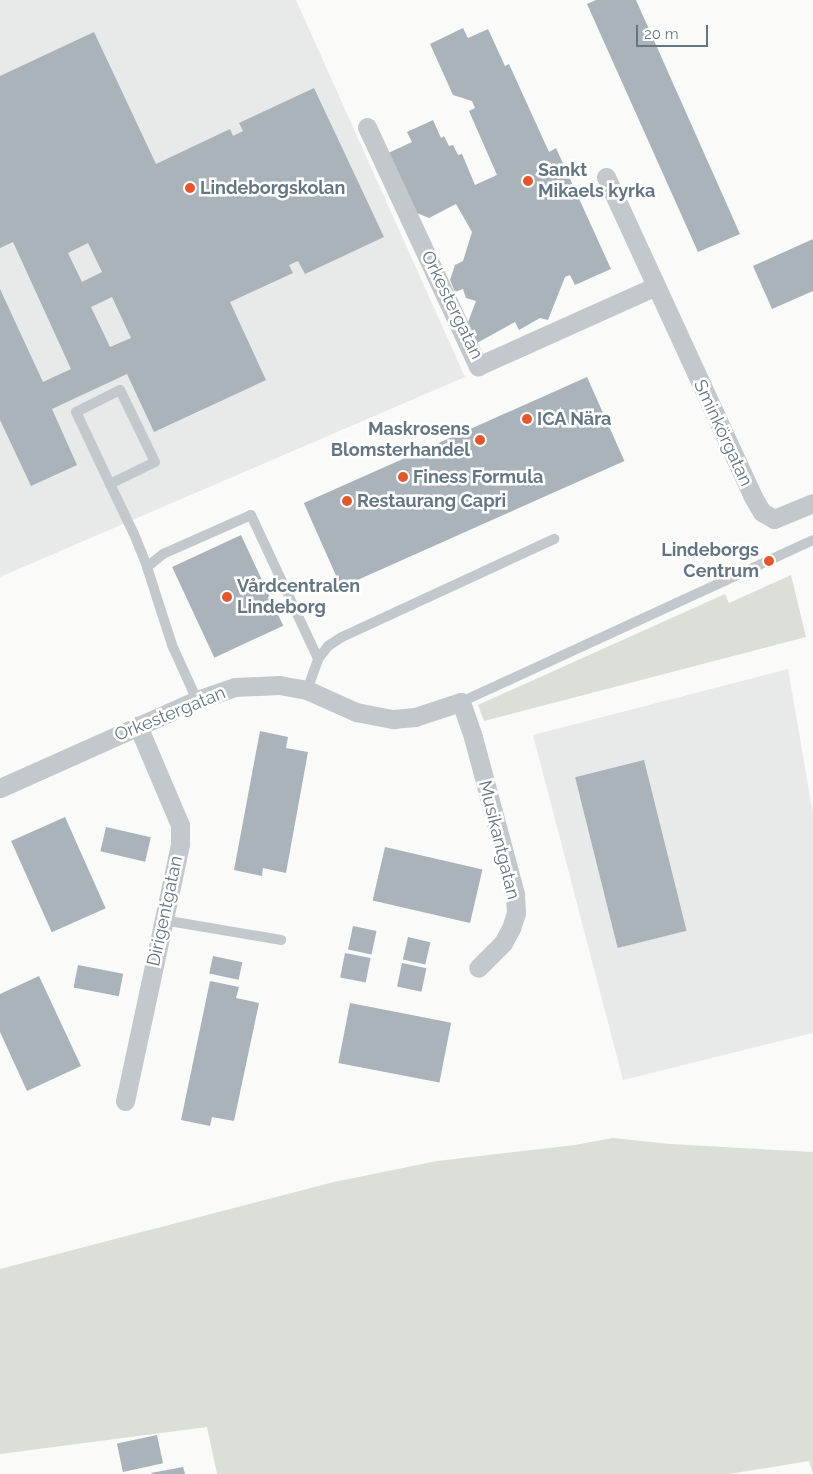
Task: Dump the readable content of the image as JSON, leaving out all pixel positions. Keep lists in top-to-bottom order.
{
  "streets": {
    "street": [
      "Orkestergatan",
      "Sminkörgatan",
      "Musikantgatan",
      "Dirigentgatan"
    ]
  },
  "crossings": [
    ["Orkestergatan", "Sminkörgatan"],
    ["Orkestergatan", "Musikantgatan"],
    ["Orkestergatan", "Dirigentgatan"]
  ],
  "places": [
    "Sankt Mikaels kyrka",
    "Lindeborgskolan",
    "ICA Nära",
    "Maskrosens Blomsterhandel",
    "Finess Formula",
    "Restaurang Capri",
    "Lindeborgs Centrum",
    "Vårdcentralen Lindeborg"
  ],
  "scale_bar": "20 m"
}
